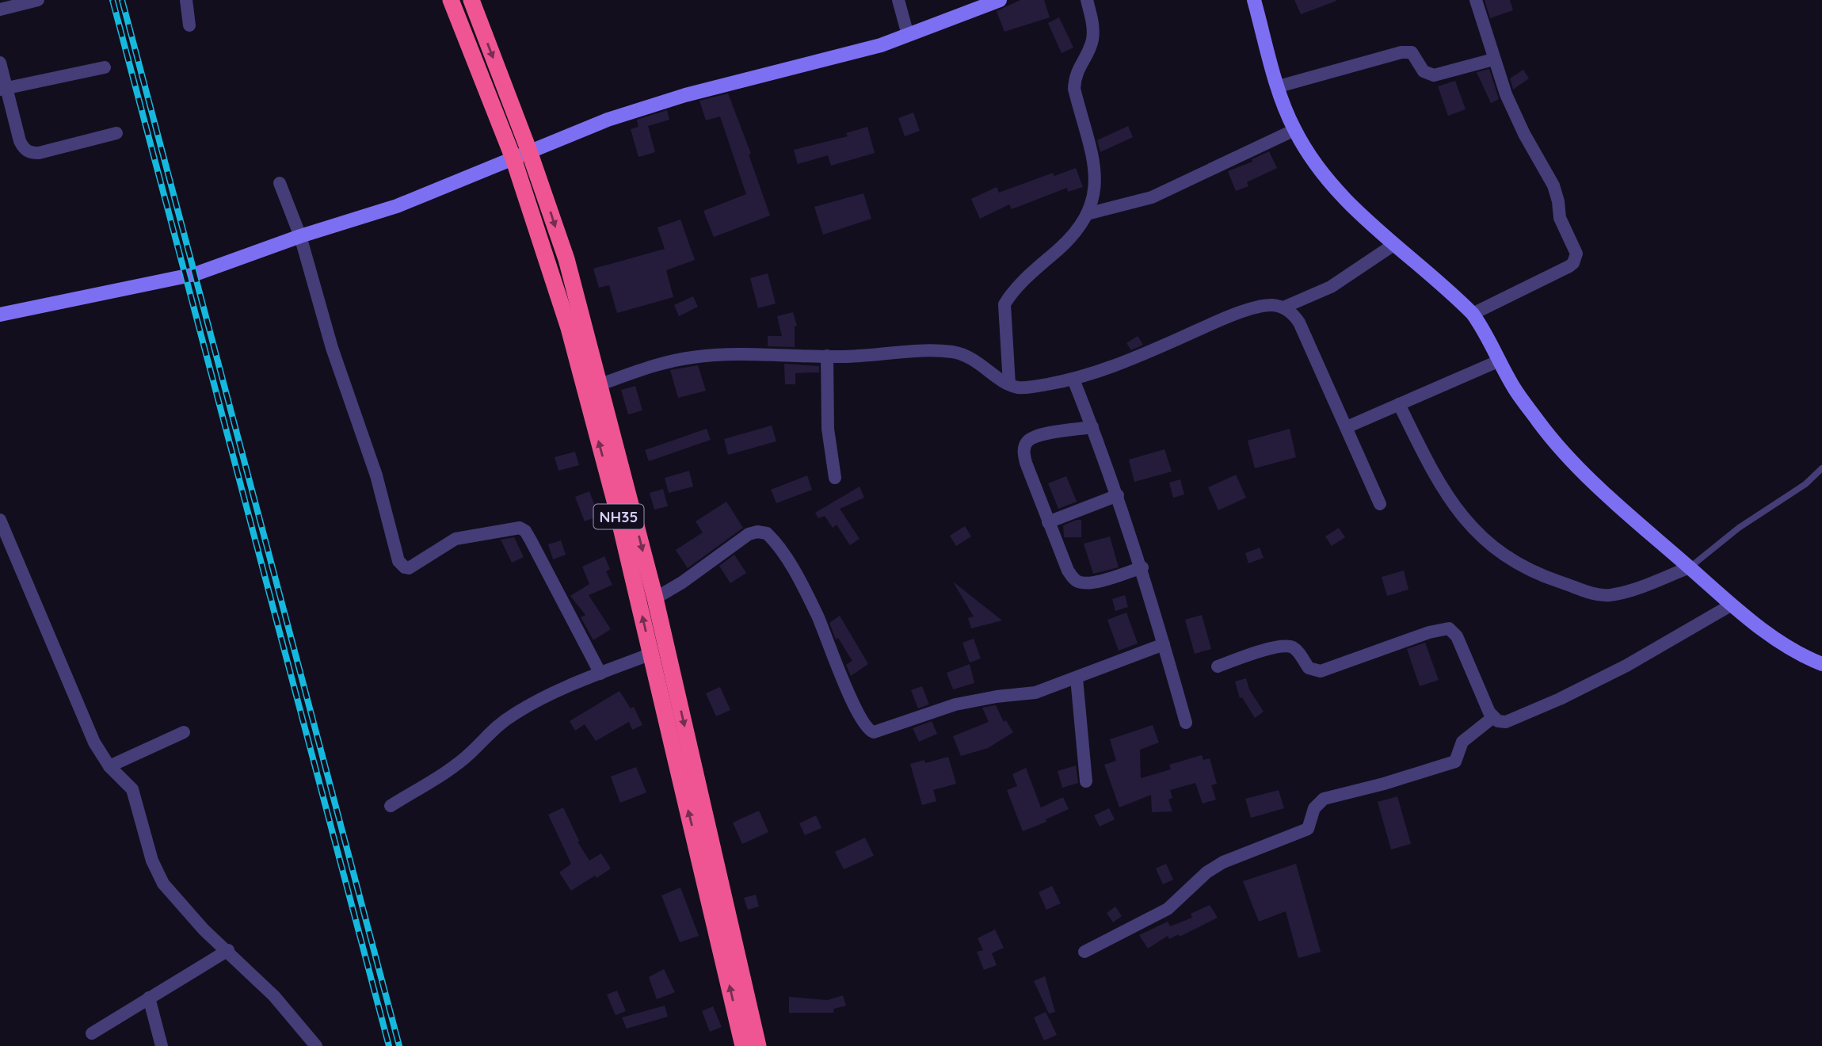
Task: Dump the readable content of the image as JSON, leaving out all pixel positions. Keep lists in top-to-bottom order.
{
  "streets": {
    "highway": ["NH35"]
  }
}
